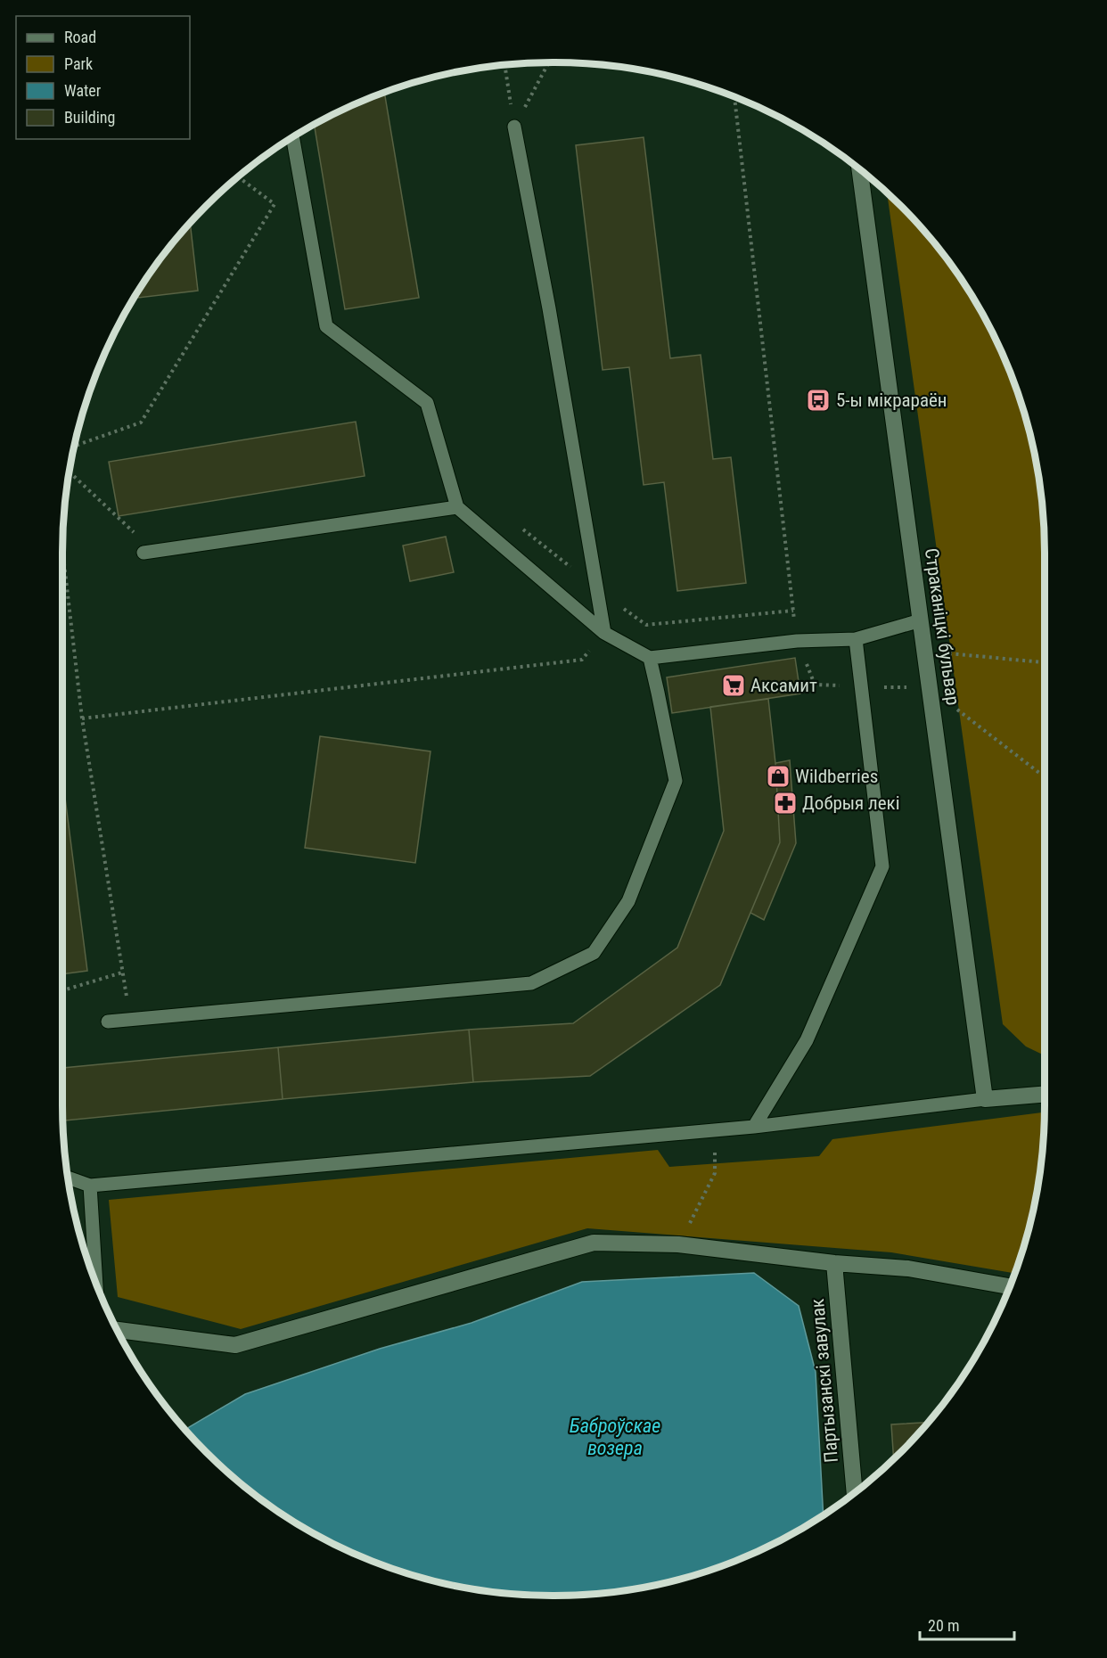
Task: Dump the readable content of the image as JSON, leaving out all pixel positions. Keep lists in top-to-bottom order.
{
  "streets": {
    "street": ["Страканіцкі бульвар", "Партызанскі завулак"]
  },
  "water": ["Баброўскае возера"],
  "places": {
    "bus stop": ["5-ы мікрараён"],
    "supermarket": ["Аксамит"],
    "shop": ["Wildberries"],
    "pharmacy": ["Добрыя лекi"]
  },
  "legend": [
    "Road",
    "Park",
    "Water",
    "Building"
  ],
  "scale_bar": "20 m"
}
